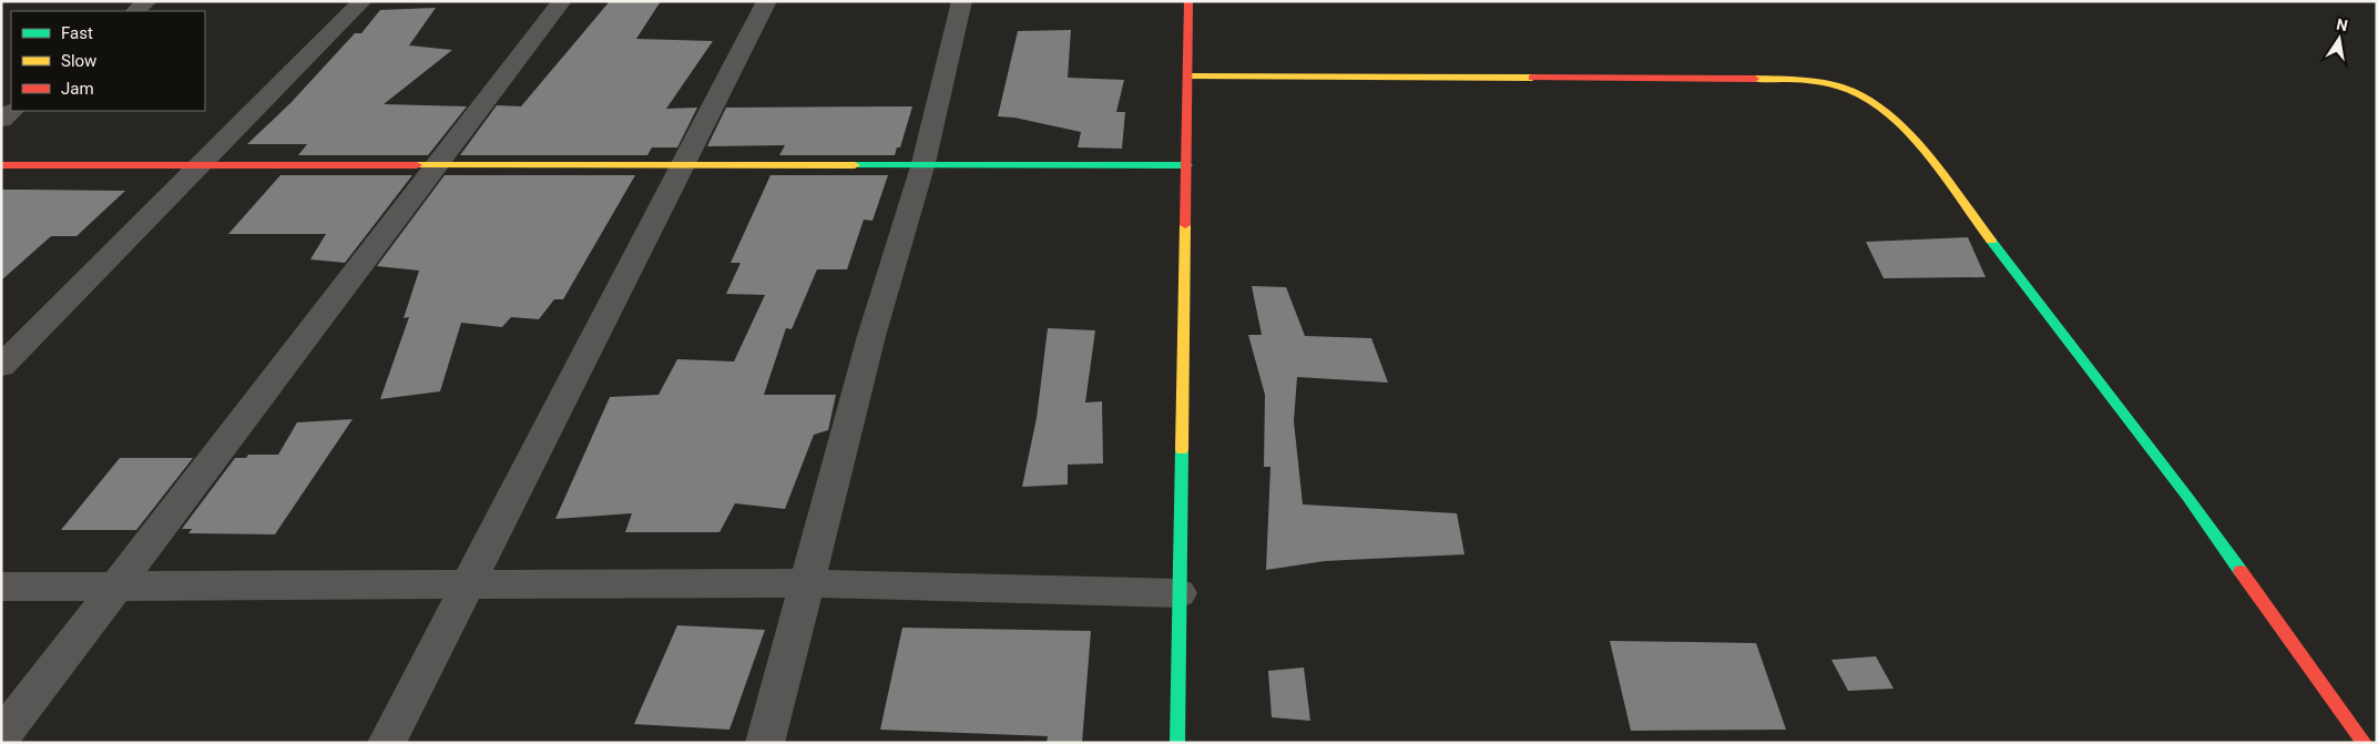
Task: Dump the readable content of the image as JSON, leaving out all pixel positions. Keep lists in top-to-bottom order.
{
  "legend": ["Fast", "Slow", "Jam"],
  "north": "top"
}
